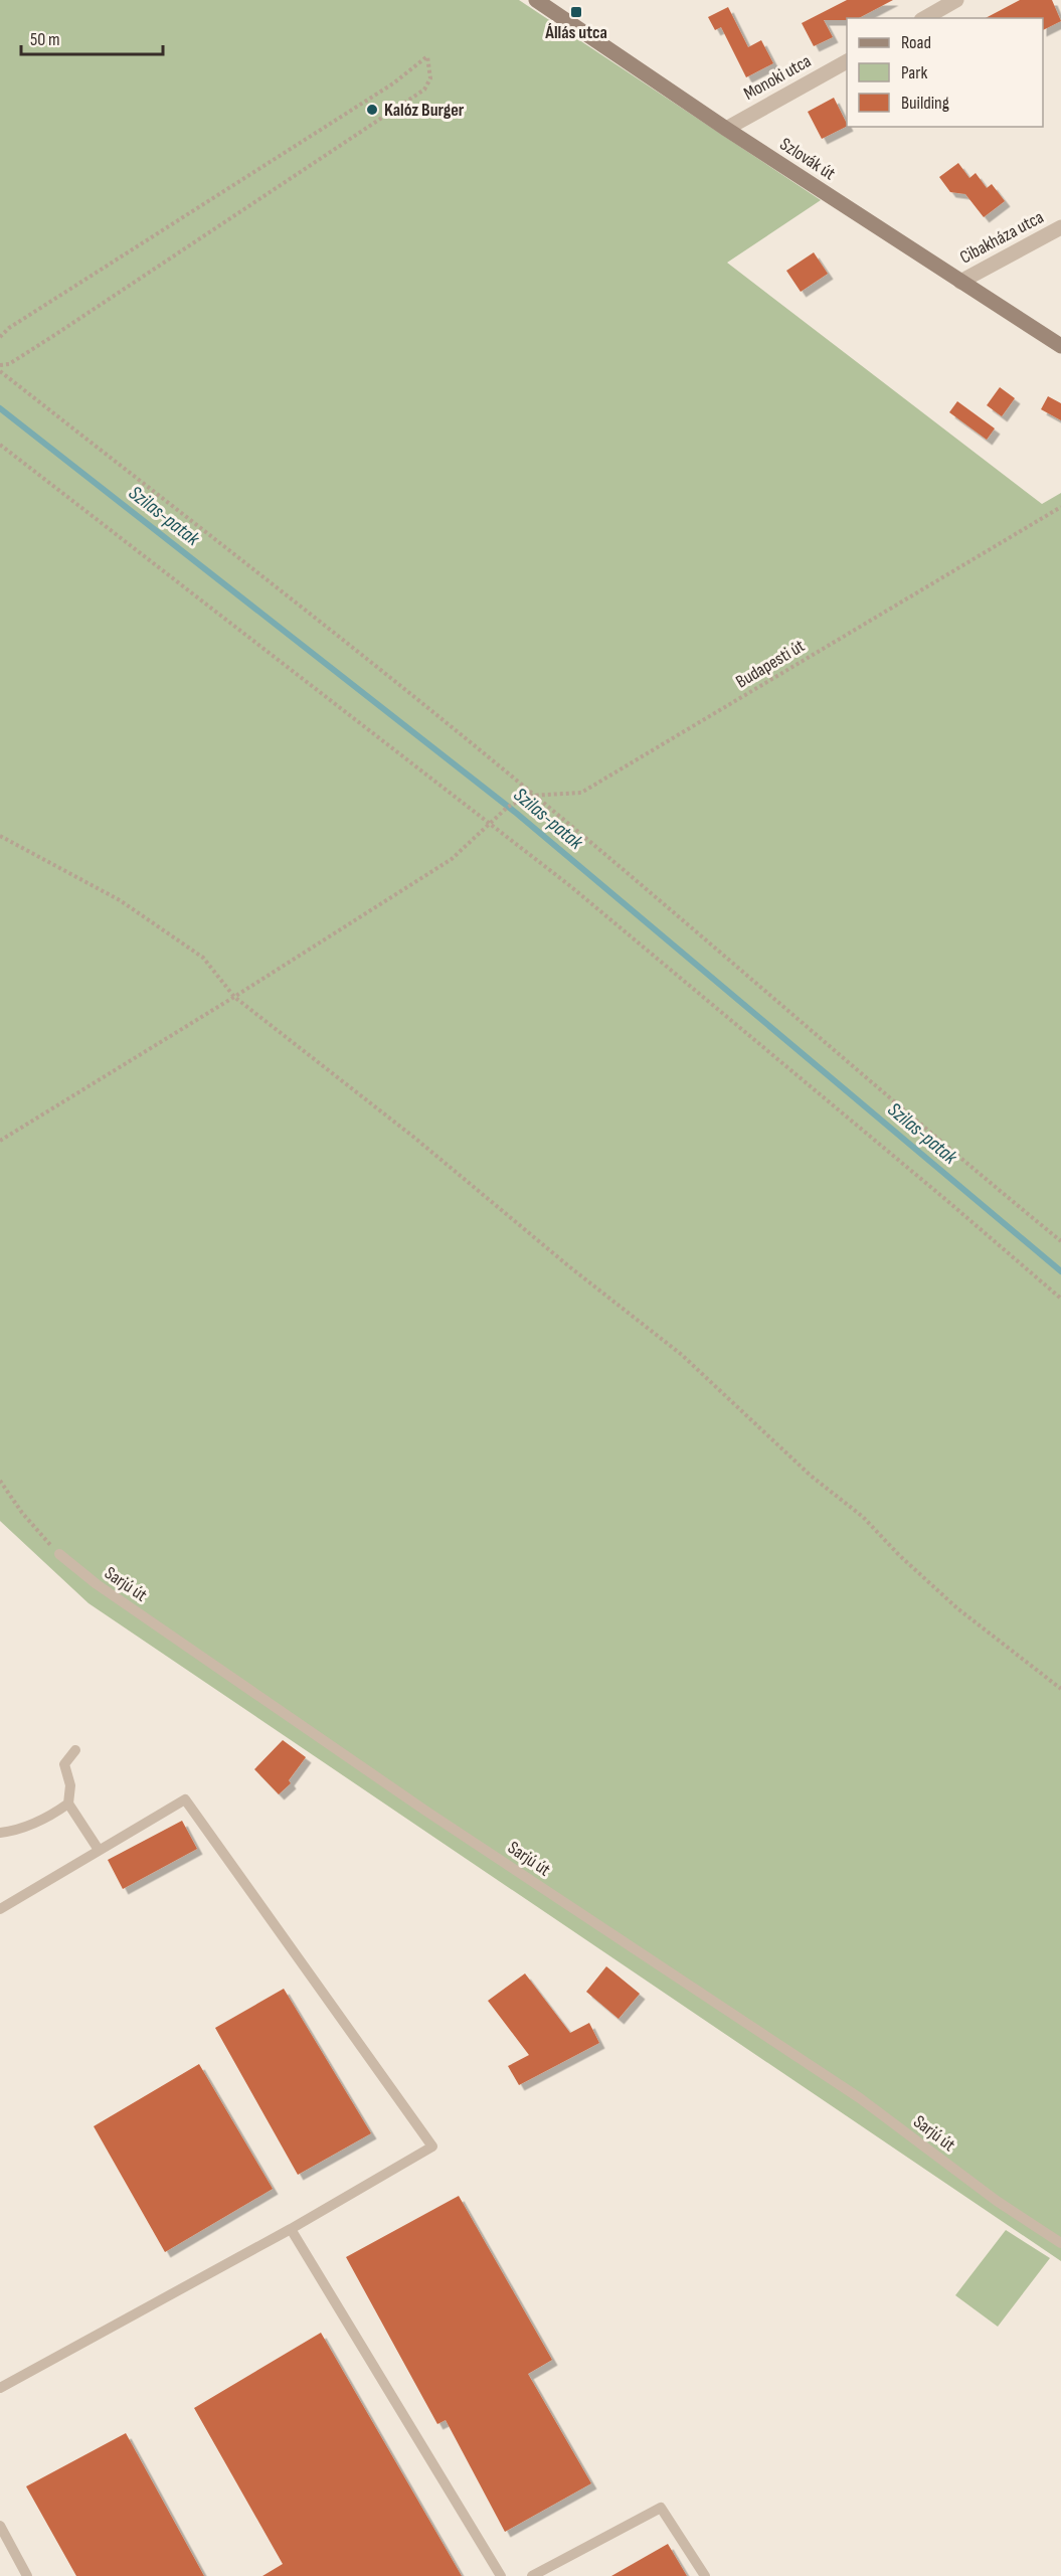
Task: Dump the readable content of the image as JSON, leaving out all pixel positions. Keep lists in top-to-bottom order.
{
  "streets": {
    "main road": ["Szlovák út"],
    "street": ["Monoki utca", "Cibakháza utca"],
    "lane": ["Sarjú út"],
    "path": ["Budapesti út"]
  },
  "crossings": [
    ["Monoki utca", "Szlovák út"],
    ["Szlovák út", "Cibakháza utca"]
  ],
  "water": ["Szilas-patak"],
  "places": {
    "transit": ["Állás utca"],
    "other": ["Kalóz Burger"]
  },
  "legend": ["Road", "Park", "Building"],
  "scale_bar": "50 m"
}
